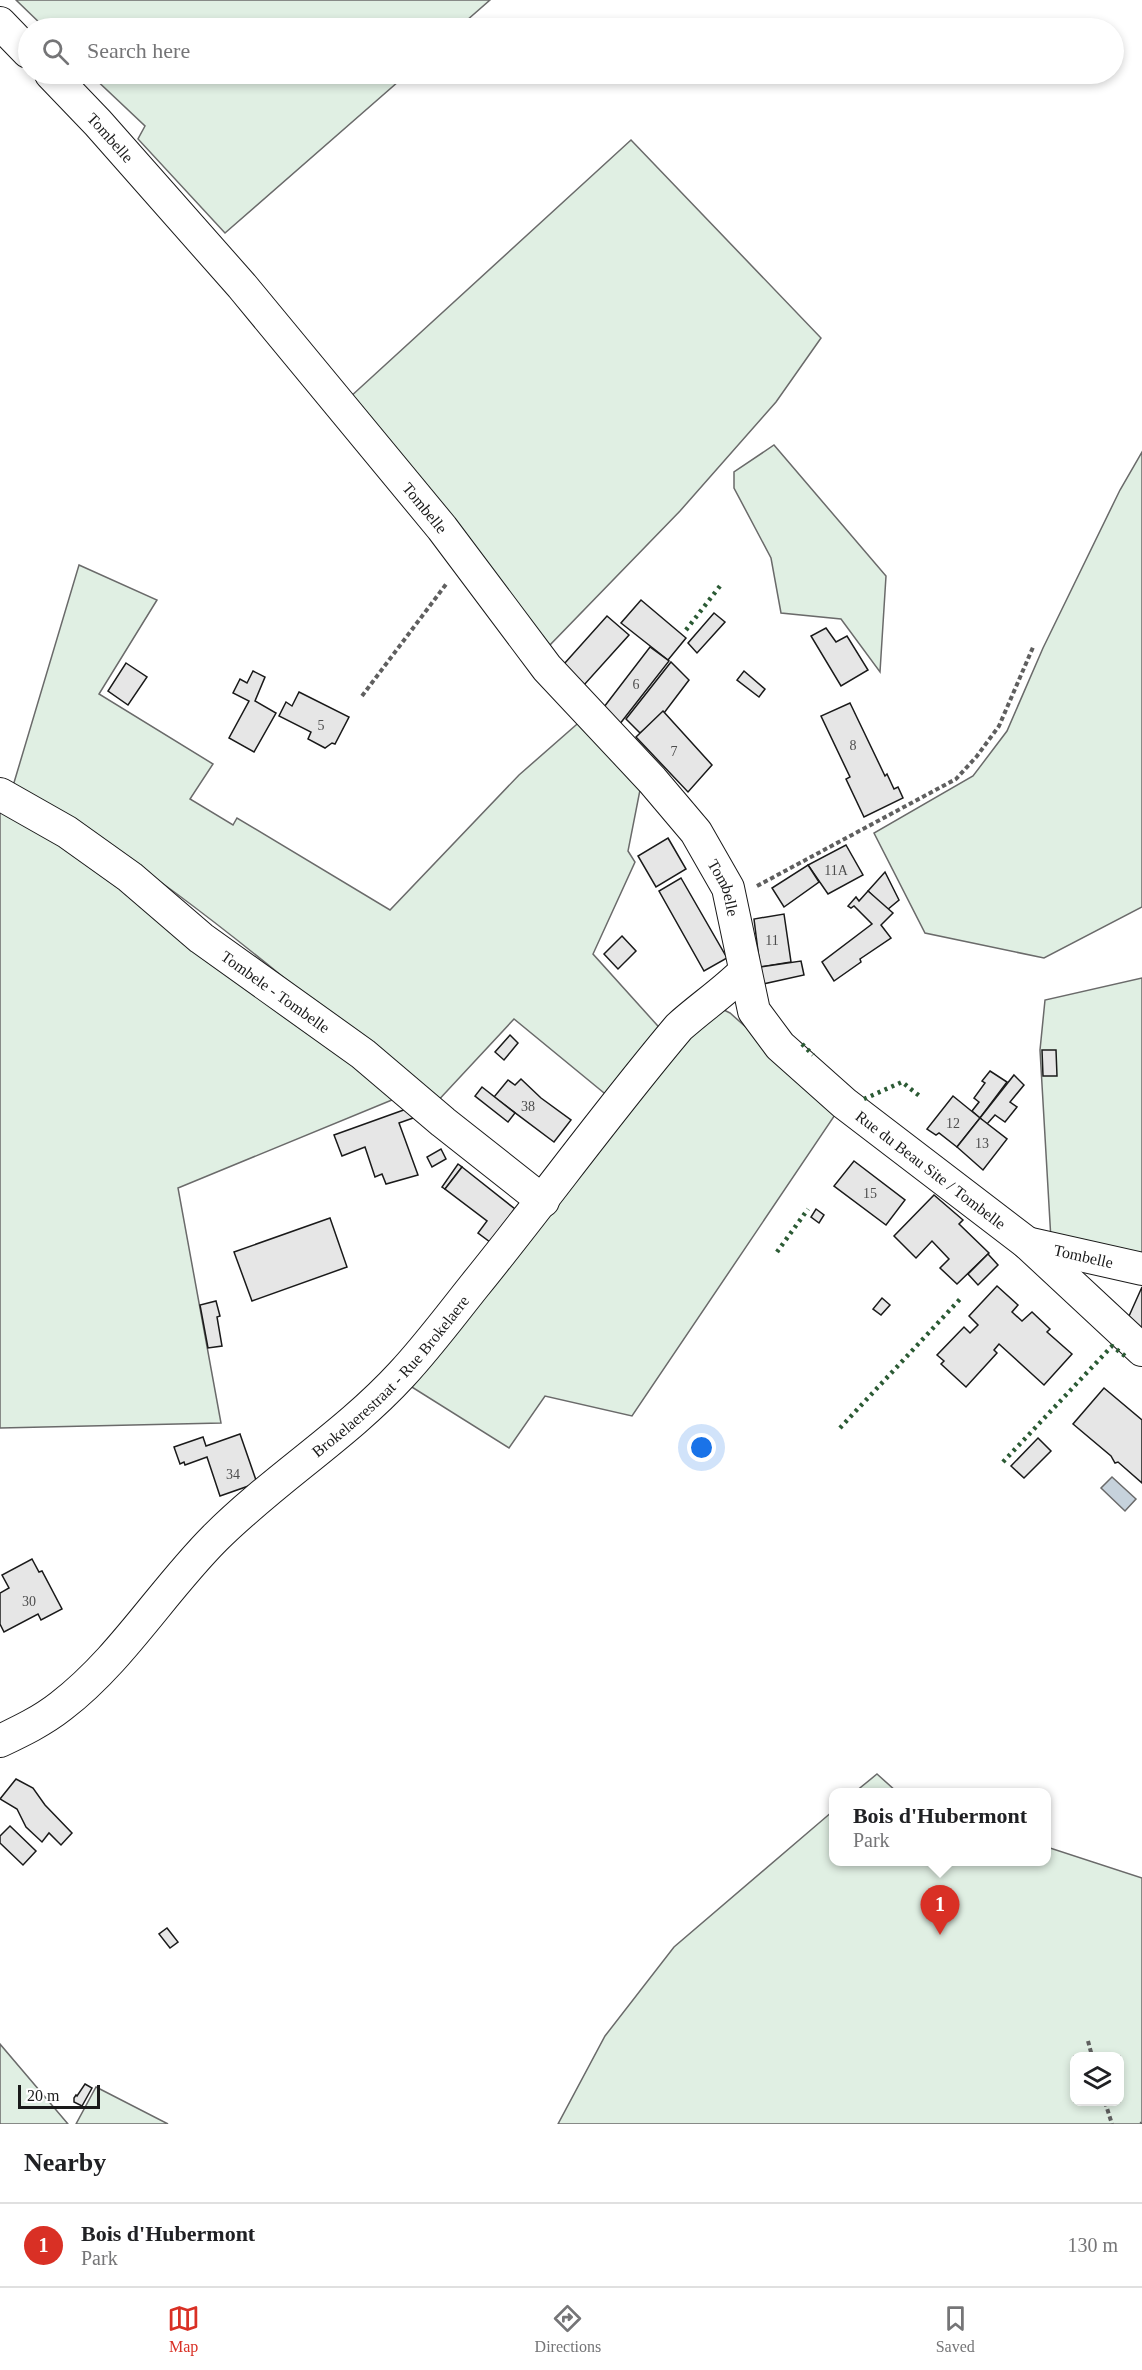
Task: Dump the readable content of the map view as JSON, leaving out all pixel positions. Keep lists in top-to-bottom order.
{
  "streets": {
    "street": [
      "Tombelle",
      "Tombele - Tombelle",
      "Rue du Beau Site / Tombelle",
      "Brokelaerestraat - Rue Brokelaere"
    ]
  },
  "crossings": [
    ["Tombelle", "Rue du Beau Site / Tombelle"],
    ["Tombelle", "Brokelaerestraat - Rue Brokelaere"],
    ["Tombele - Tombelle", "Brokelaerestraat - Rue Brokelaere"],
    ["Rue du Beau Site / Tombelle", "Brokelaerestraat - Rue Brokelaere"]
  ],
  "house_numbers": [
    "6",
    "5",
    "8",
    "7",
    "11A",
    "11",
    "38",
    "12",
    "13",
    "15",
    "34",
    "30"
  ],
  "scale_bar": "20 m",
  "page": {
    "search": "Search here",
    "popup": ["Bois d'Hubermont", "Park"],
    "pins": "1",
    "scale": "20 m",
    "heading": "Nearby",
    "list": [
      {
        "mark": "1",
        "name": "Bois d'Hubermont",
        "note": "Park",
        "value": "130 m"
      }
    ],
    "nav": ["Map", "Directions", "Saved"]
  }
}
